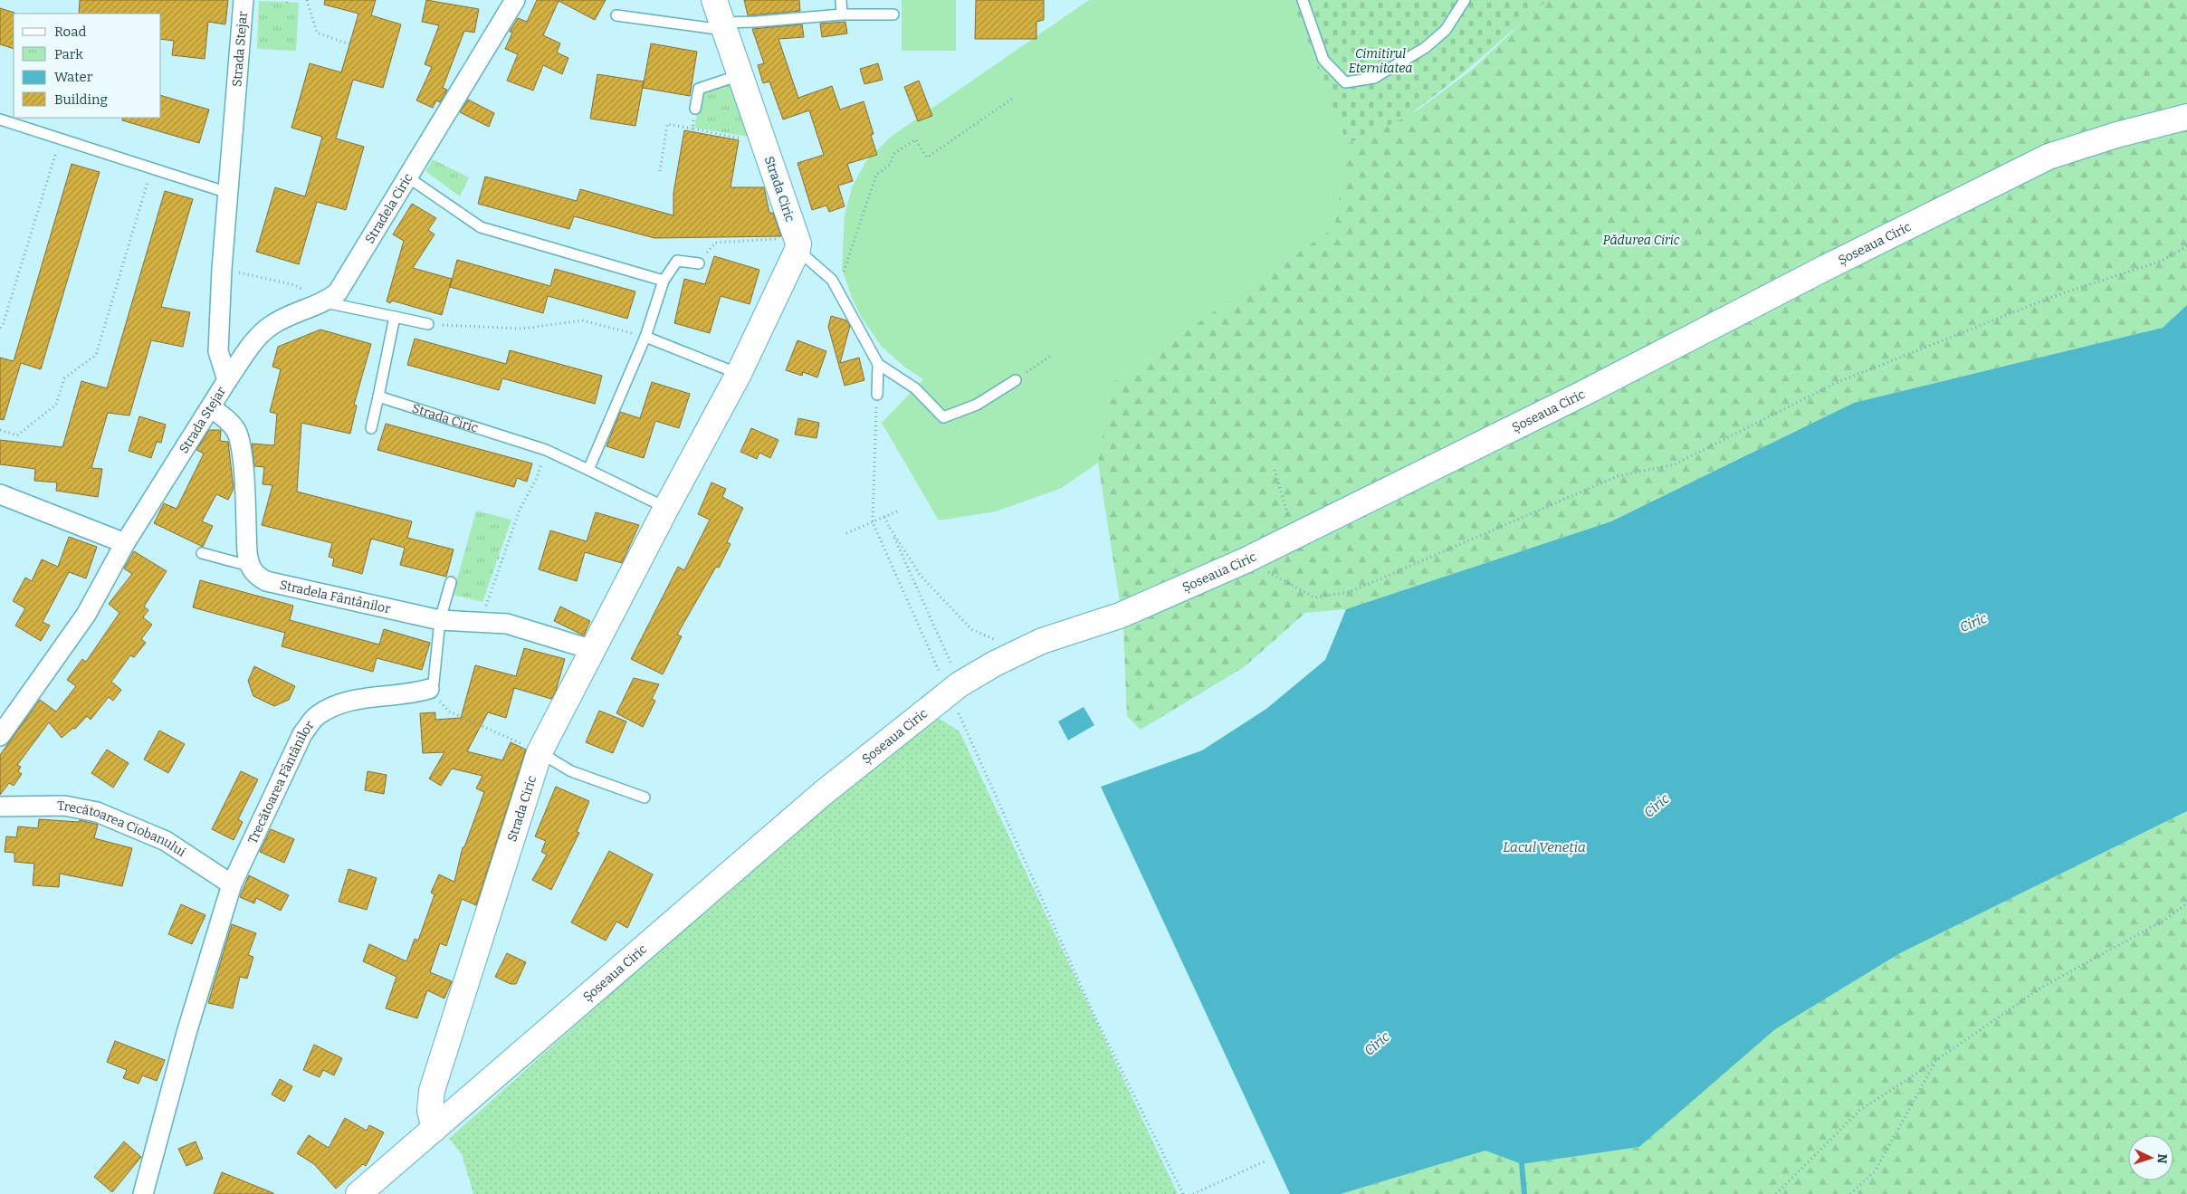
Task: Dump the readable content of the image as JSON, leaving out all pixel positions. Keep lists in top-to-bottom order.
{
  "streets": {
    "street": [
      "Strada Stejar",
      "Strada Ciric",
      "Stradela Ciric",
      "Șoseaua Ciric",
      "Stradela Fântânilor",
      "Trecătoarea Fântânilor",
      "Trecătoarea Ciobanului"
    ]
  },
  "crossings": [
    ["Strada Stejar", "Stradela Ciric"],
    ["Strada Ciric", "Șoseaua Ciric"],
    ["Strada Ciric", "Stradela Fântânilor"],
    ["Trecătoarea Fântânilor", "Trecătoarea Ciobanului"]
  ],
  "water": ["Ciric", "Lacul Veneția"],
  "parks": ["Cimitirul Eternitatea", "Pădurea Ciric"],
  "legend": [
    "Road",
    "Park",
    "Water",
    "Building"
  ],
  "north": "right"
}
